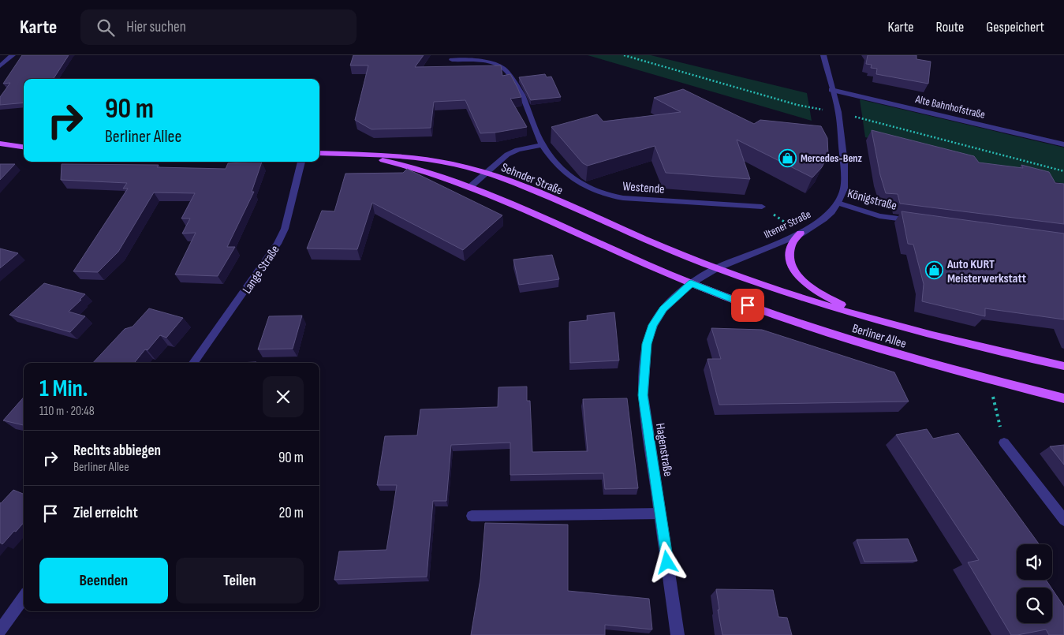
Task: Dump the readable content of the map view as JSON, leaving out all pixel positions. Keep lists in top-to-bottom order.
{
  "streets": {
    "main road": ["Sehnder Straße", "Berliner Allee"],
    "street": [
      "Alte Bahnhofstraße",
      "Westende",
      "Königstraße",
      "Iltener Straße",
      "Lange Straße",
      "Hagenstraße"
    ]
  },
  "crossings": [
    ["Alte Bahnhofstraße", "Iltener Straße"],
    ["Sehnder Straße", "Iltener Straße"],
    ["Sehnder Straße", "Berliner Allee"],
    ["Sehnder Straße", "Hagenstraße"],
    ["Königstraße", "Iltener Straße"],
    ["Iltener Straße", "Berliner Allee"],
    ["Iltener Straße", "Hagenstraße"],
    ["Berliner Allee", "Hagenstraße"]
  ],
  "places": {
    "shop": ["Mercedes-Benz", "Auto KURT Meisterwerkstatt"]
  },
  "page": {
    "header": "Karte",
    "search": "Hier suchen",
    "nav": ["Karte", "Route", "Gespeichert"],
    "turn": ["90 m", "Berliner Allee"],
    "heading": ["1 Min.", "110 m · 20:48"],
    "list": [
      {
        "name": "Rechts abbiegen",
        "note": "Berliner Allee",
        "value": "90 m"
      },
      {
        "name": "Ziel erreicht",
        "value": "20 m"
      }
    ],
    "buttons": ["Beenden", "Teilen"]
  }
}
